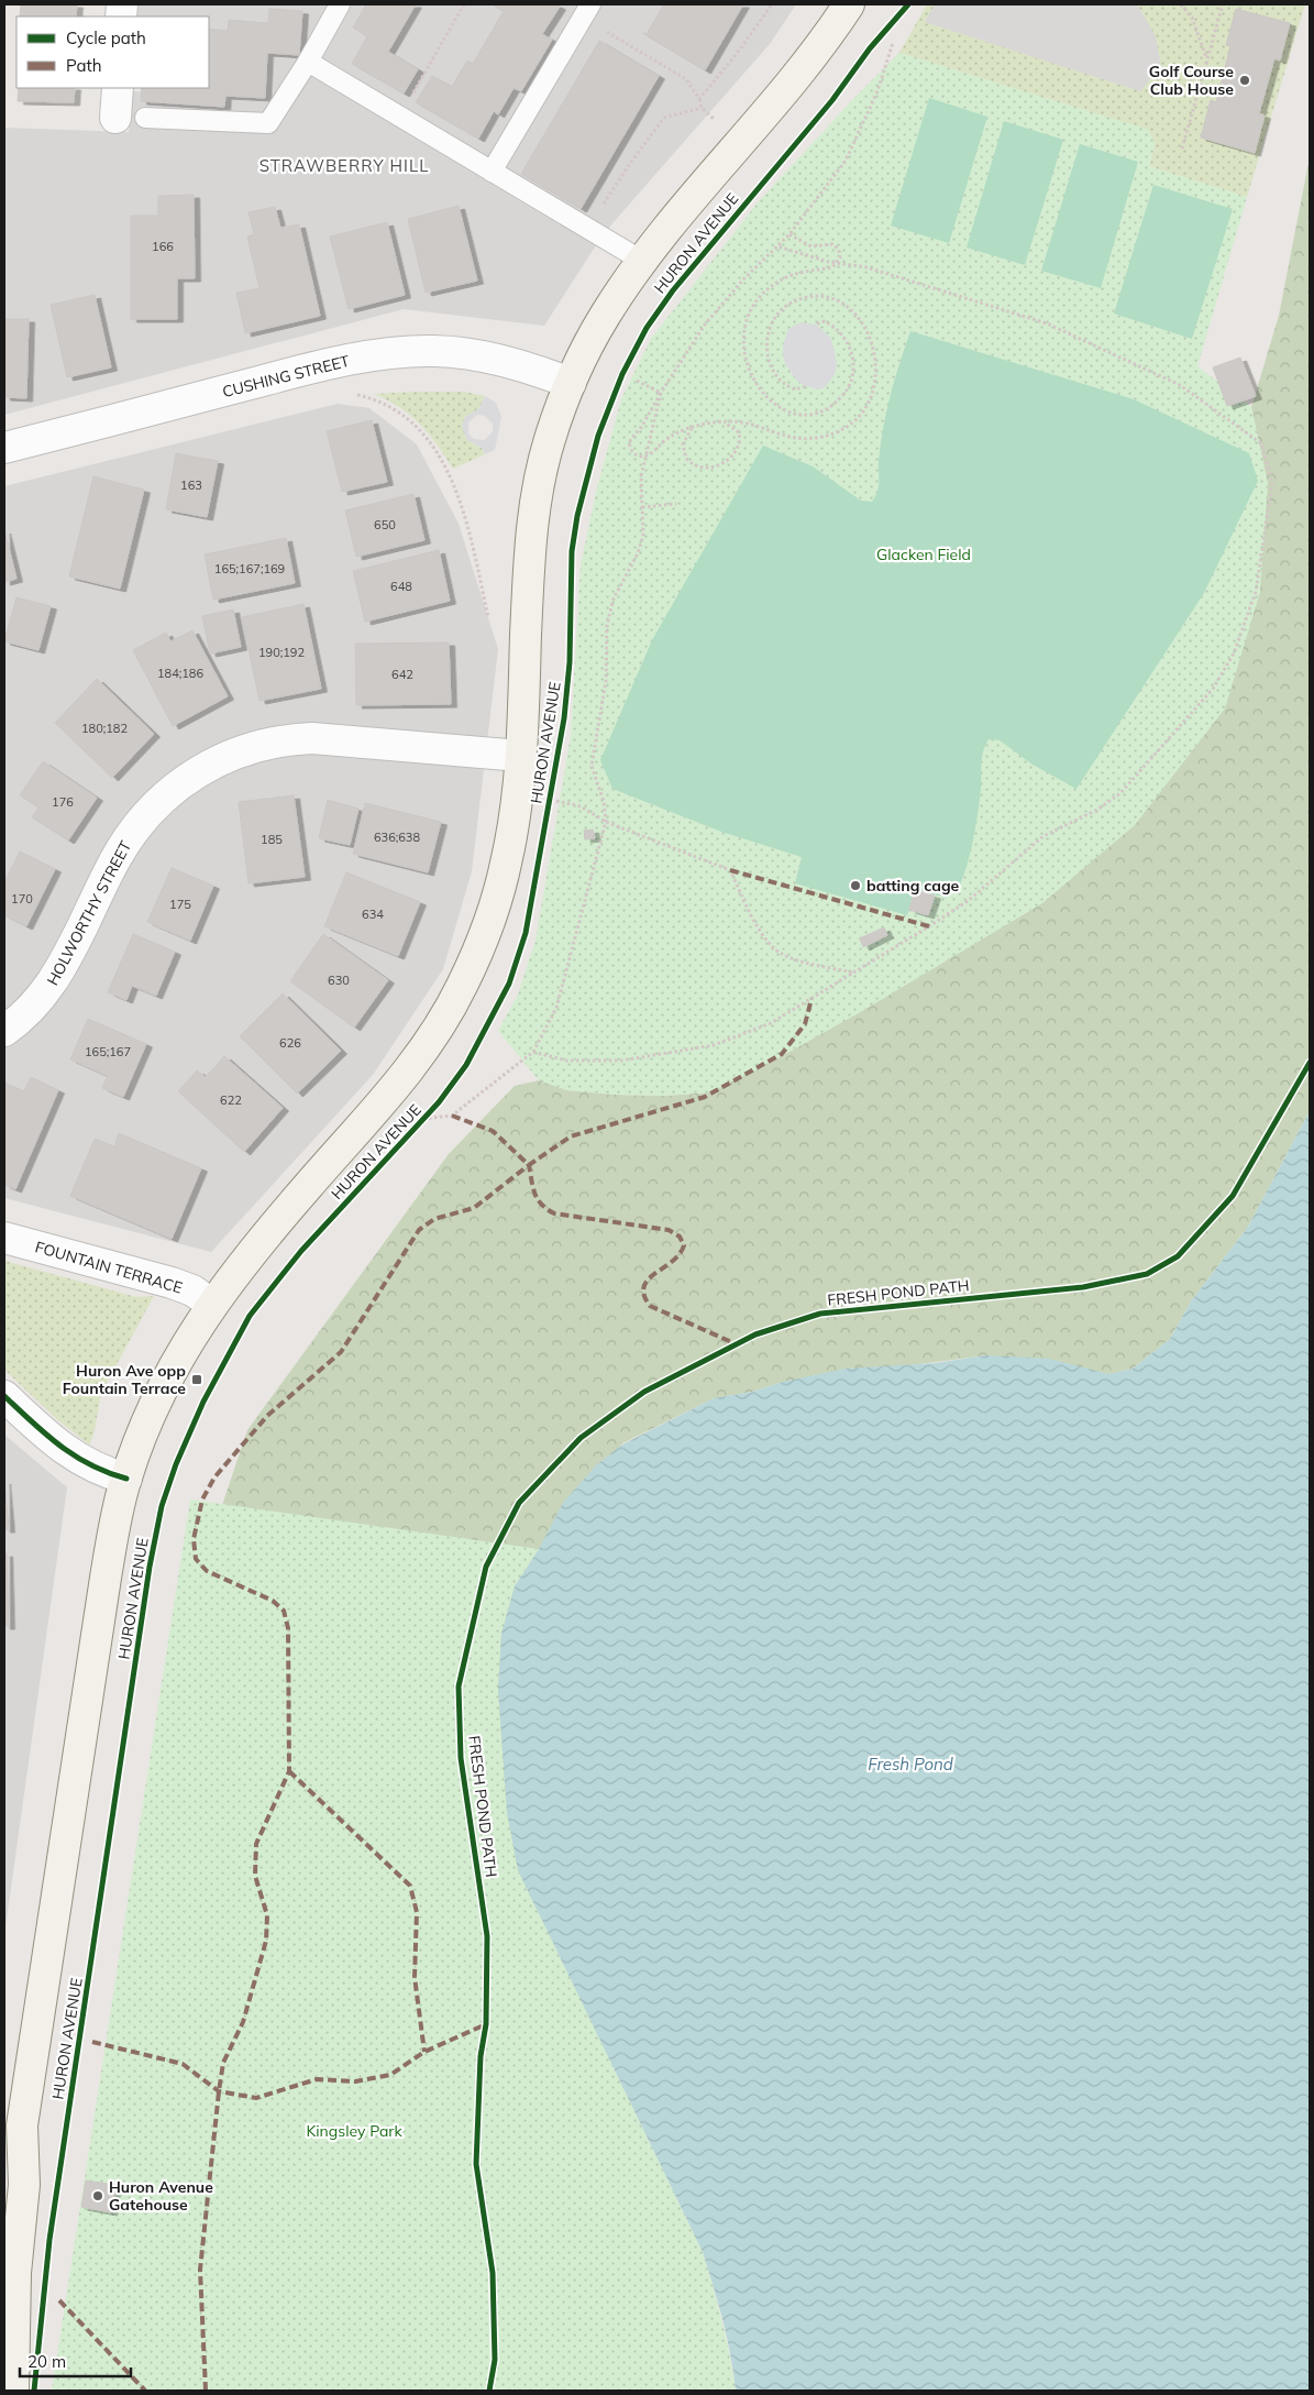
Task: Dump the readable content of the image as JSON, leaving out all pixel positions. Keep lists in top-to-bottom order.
{
  "streets": {
    "street": [
      "HURON AVENUE",
      "CUSHING STREET",
      "HOLWORTHY STREET",
      "FOUNTAIN TERRACE"
    ],
    "cycle path": ["FRESH POND PATH"]
  },
  "crossings": [
    ["HURON AVENUE", "CUSHING STREET"],
    ["HURON AVENUE", "HOLWORTHY STREET"],
    ["HURON AVENUE", "FOUNTAIN TERRACE"]
  ],
  "districts": ["STRAWBERRY HILL"],
  "water": ["Fresh Pond"],
  "parks": ["Glacken Field", "Kingsley Park"],
  "places": {
    "other": ["Golf Course Club House", "batting cage", "Huron Avenue Gatehouse"],
    "transit": ["Huron Ave opp Fountain Terrace"]
  },
  "house_numbers": [
    "166",
    "163",
    "650",
    "165;167;169",
    "648",
    "190;192",
    "184;186",
    "642",
    "180;182",
    "176",
    "636;638",
    "185",
    "170",
    "175",
    "634",
    "630",
    "626",
    "165;167",
    "622"
  ],
  "legend": ["Cycle path", "Path"],
  "scale_bar": "20 m"
}
